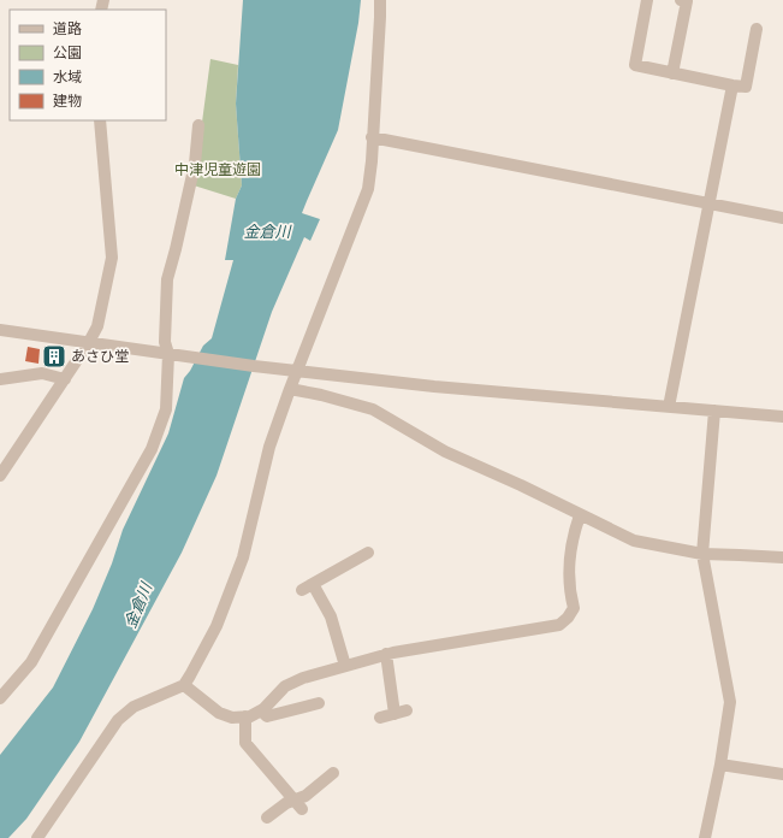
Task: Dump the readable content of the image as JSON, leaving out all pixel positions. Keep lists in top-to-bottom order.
{
  "water": ["金倉川"],
  "parks": ["中津児童遊園"],
  "places": {
    "building": ["あさひ堂"]
  },
  "legend": [
    "道路",
    "公園",
    "水域",
    "建物"
  ]
}
